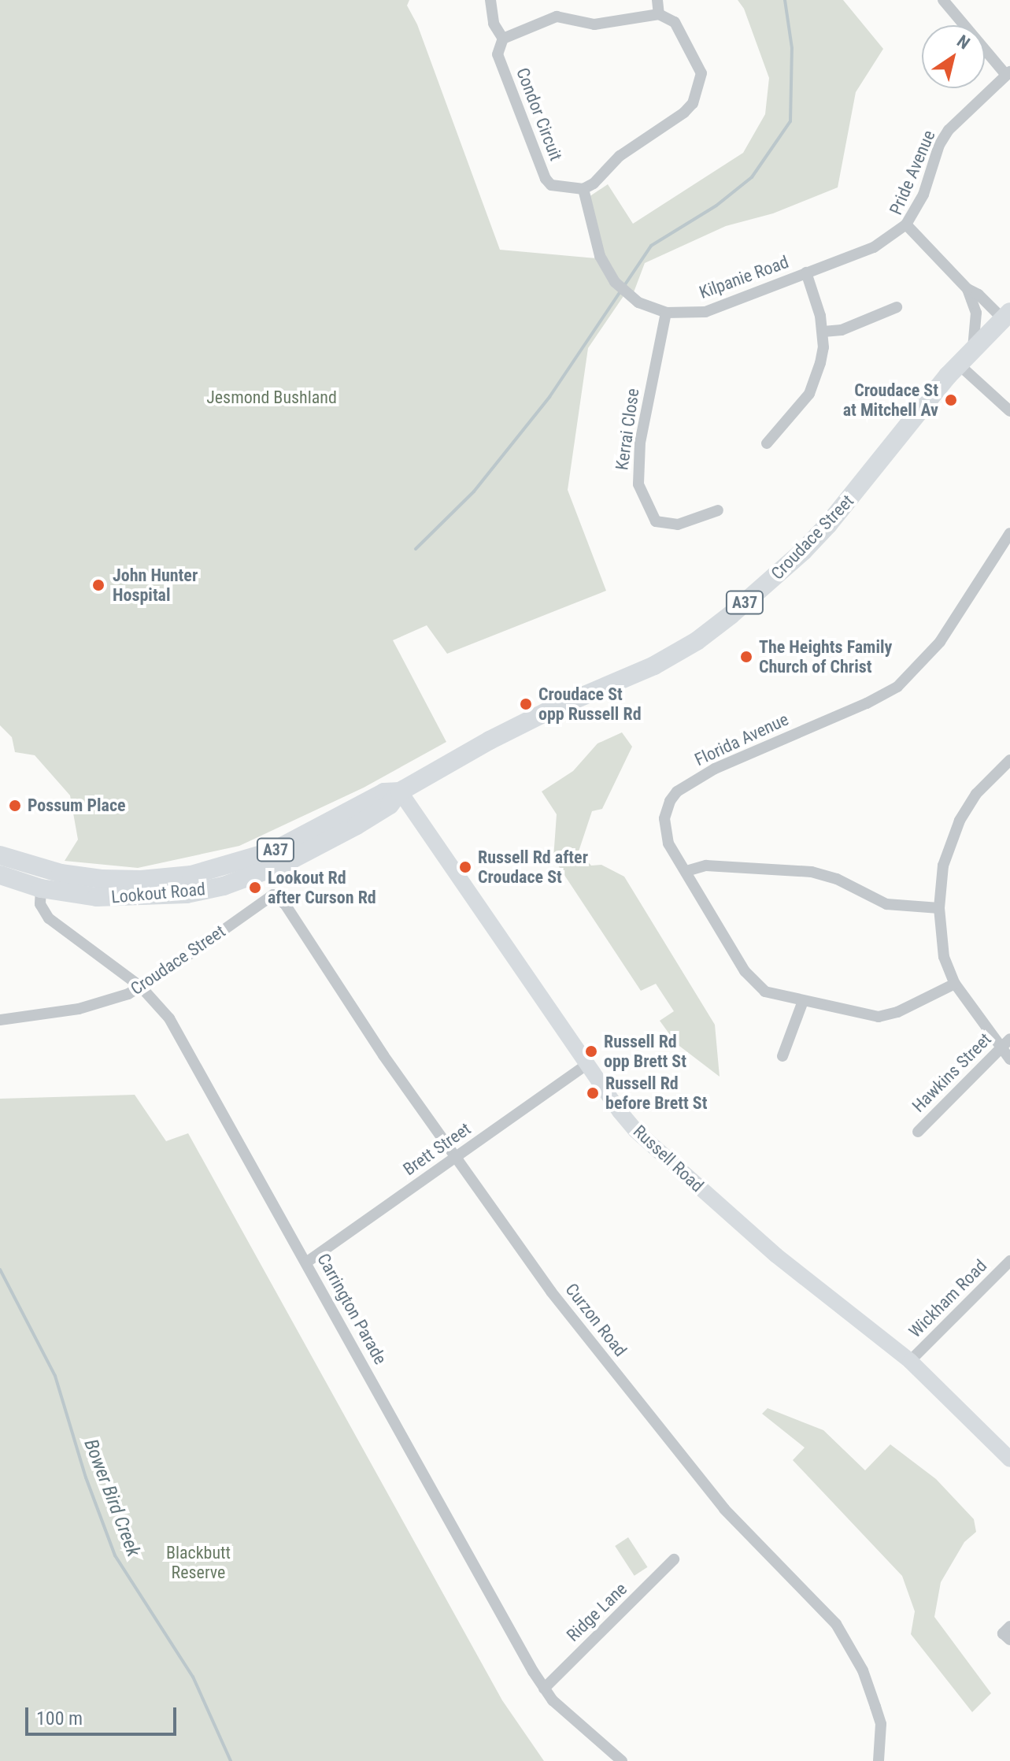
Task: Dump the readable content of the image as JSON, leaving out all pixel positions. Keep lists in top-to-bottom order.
{
  "streets": {
    "highway": ["Croudace Street", "A37", "Lookout Road"],
    "main road": ["Russell Road"],
    "street": [
      "Condor Circuit",
      "Pride Avenue",
      "Kilpanie Road",
      "Kerrai Close",
      "Florida Avenue",
      "Hawkins Street",
      "Brett Street",
      "Wickham Road",
      "Carrington Parade",
      "Curzon Road",
      "Ridge Lane"
    ]
  },
  "crossings": [
    ["Condor Circuit", "Kilpanie Road"],
    ["Pride Avenue", "Kilpanie Road"],
    ["Pride Avenue", "Croudace Street"],
    ["Kilpanie Road", "Kerrai Close"],
    ["Croudace Street", "Lookout Road"],
    ["Croudace Street", "Russell Road"],
    ["Croudace Street", "Carrington Parade"],
    ["Croudace Street", "Curzon Road"],
    ["Lookout Road", "Russell Road"],
    ["Lookout Road", "Carrington Parade"],
    ["Brett Street", "Russell Road"],
    ["Brett Street", "Carrington Parade"],
    ["Brett Street", "Curzon Road"],
    ["Russell Road", "Wickham Road"],
    ["Carrington Parade", "Ridge Lane"]
  ],
  "water": ["Bower Bird Creek"],
  "parks": ["Jesmond Bushland", "Blackbutt Reserve"],
  "places": [
    "Croudace St at Mitchell Av",
    "John Hunter Hospital",
    "The Heights Family Church of Christ",
    "Croudace St opp Russell Rd",
    "Possum Place",
    "Russell Rd after Croudace St",
    "Lookout Rd after Curson Rd",
    "Russell Rd opp Brett St",
    "Russell Rd before Brett St"
  ],
  "scale_bar": "100 m",
  "north": "top right"
}
